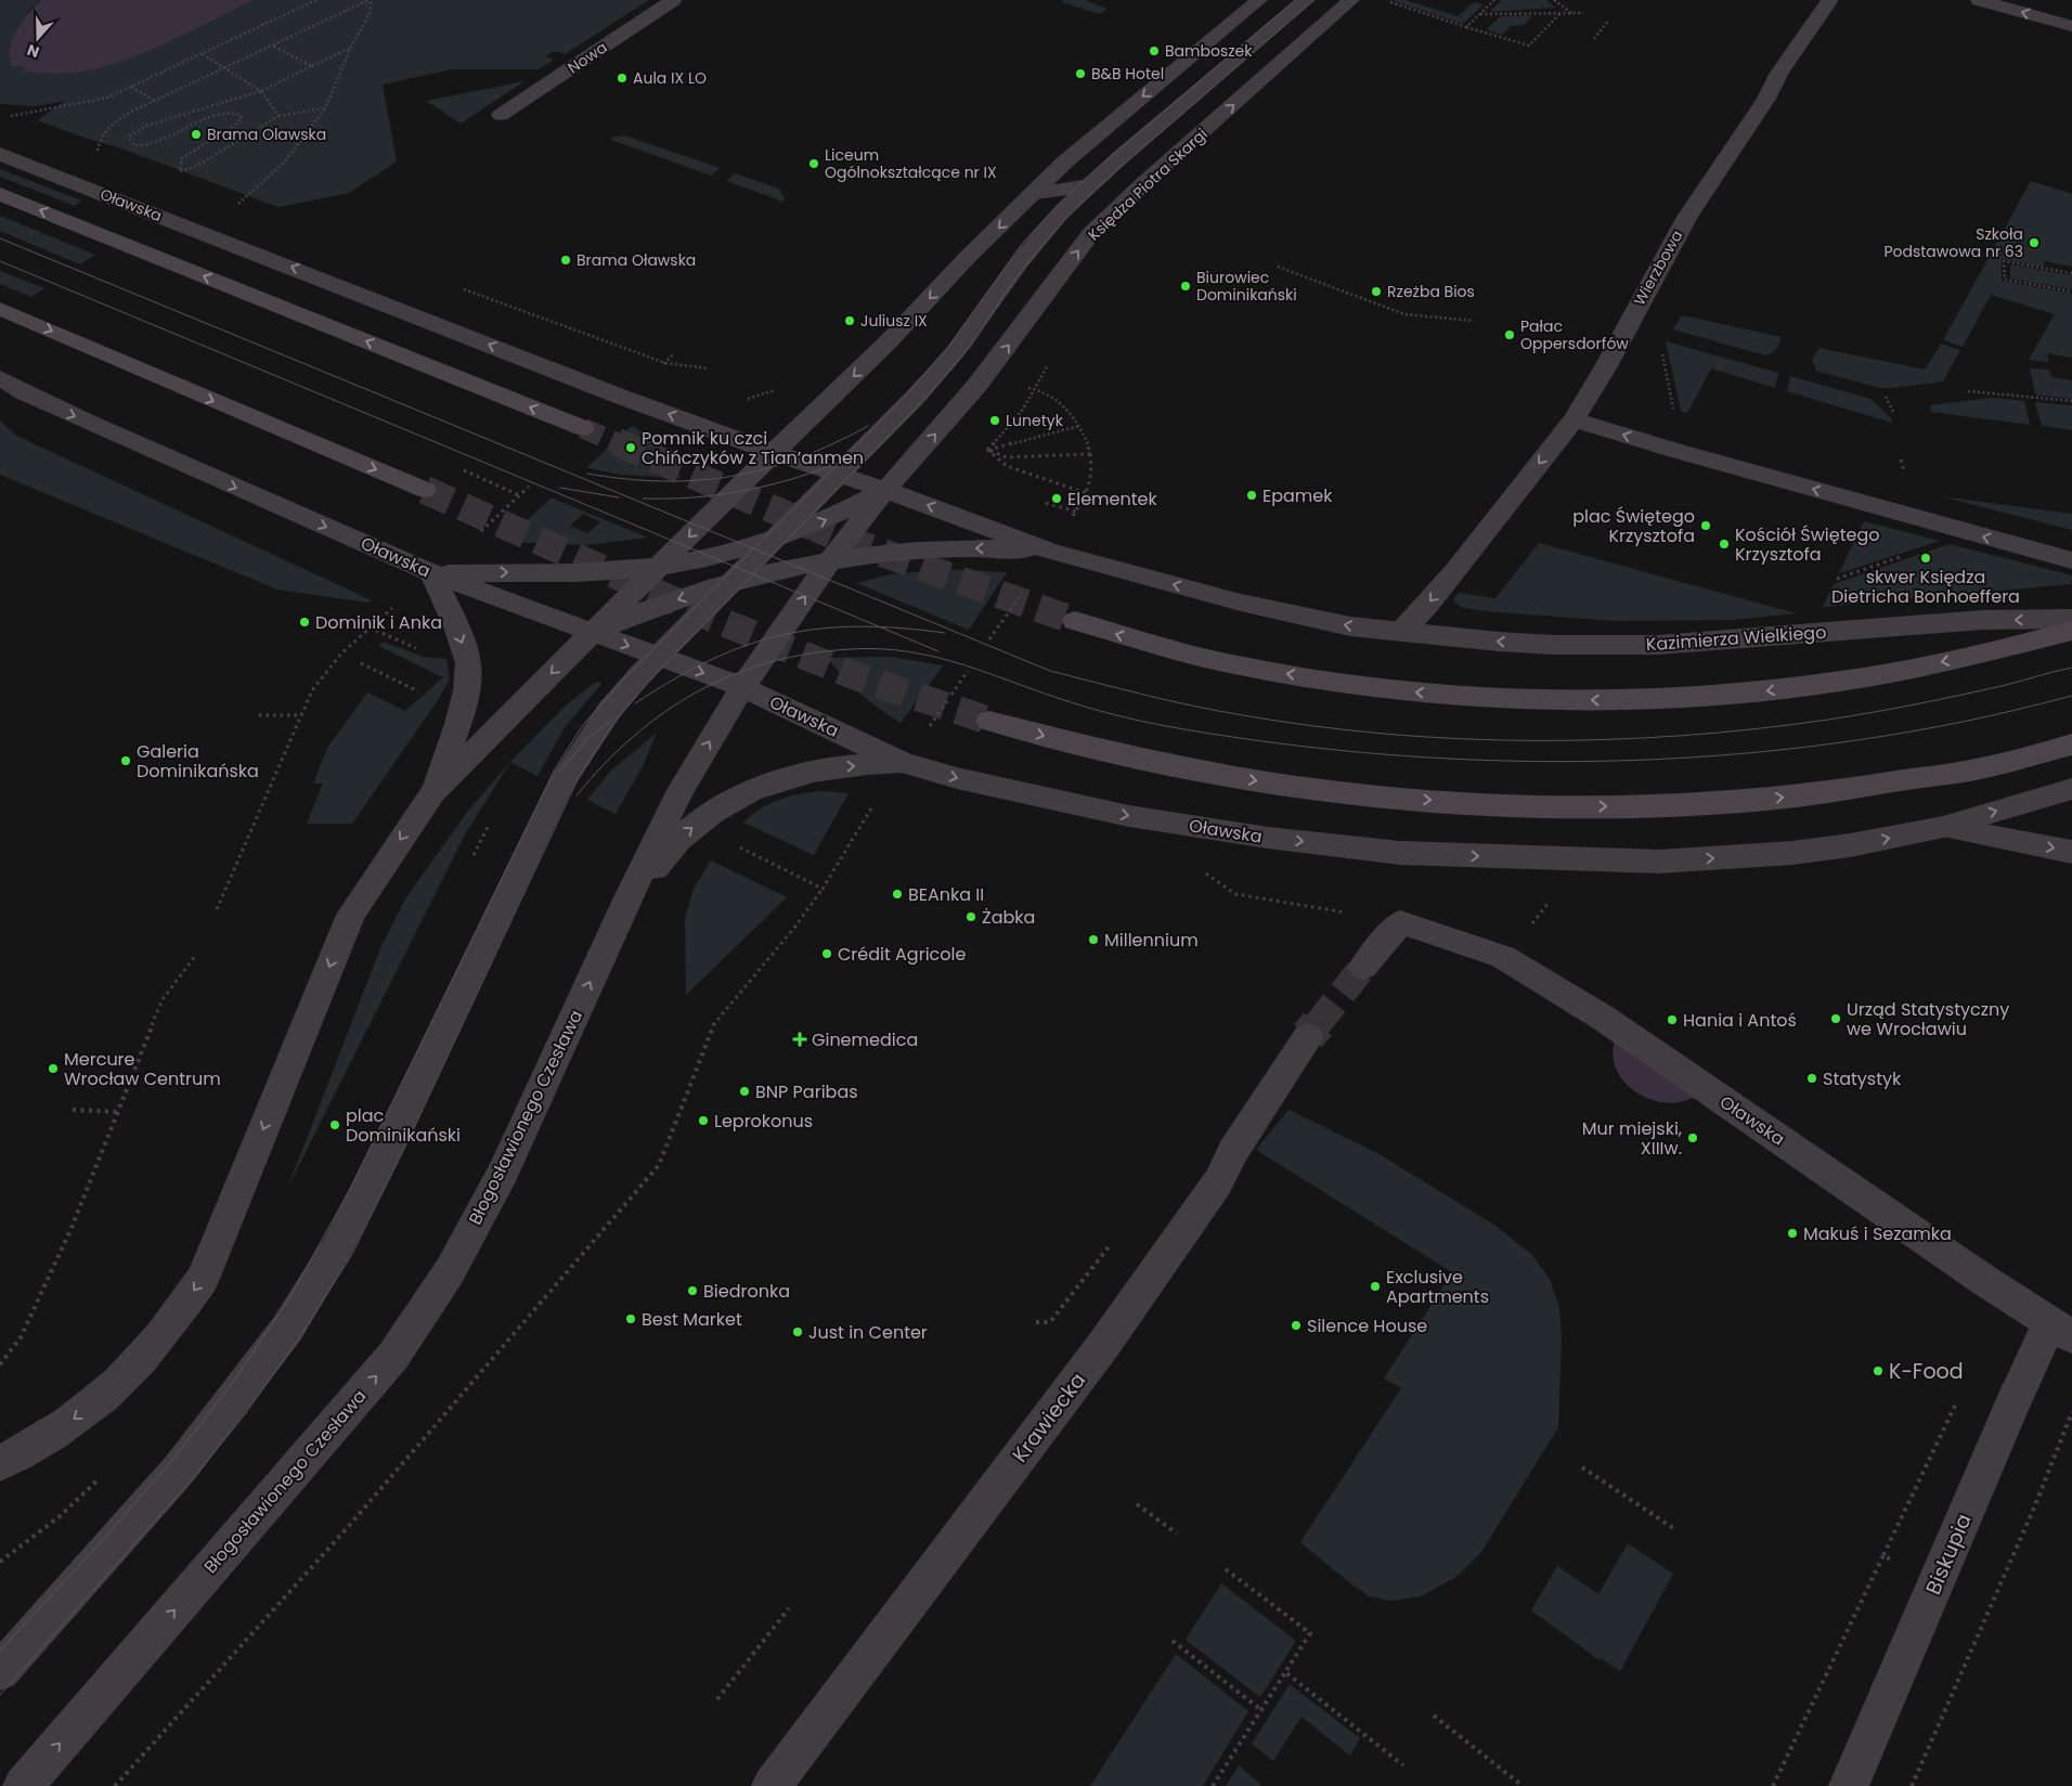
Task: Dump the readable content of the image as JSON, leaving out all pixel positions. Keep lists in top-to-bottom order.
{
  "streets": {
    "street": [
      "Nowa",
      "Księdza Piotra Skargi",
      "Oławska",
      "Wierzbowa",
      "Kazimierza Wielkiego",
      "Błogosławionego Czesława",
      "Krawiecka",
      "Biskupia"
    ]
  },
  "crossings": [
    ["Księdza Piotra Skargi", "Oławska"],
    ["Księdza Piotra Skargi", "Błogosławionego Czesława"],
    ["Oławska", "Wierzbowa"],
    ["Oławska", "Kazimierza Wielkiego"],
    ["Oławska", "Błogosławionego Czesława"],
    ["Oławska", "Biskupia"],
    ["Wierzbowa", "Kazimierza Wielkiego"]
  ],
  "one_way": ["Wierzbowa"],
  "places": {
    "other": [
      "Bamboszek",
      "B&B Hotel",
      "Aula IX LO",
      "Brama Olawska",
      "Liceum Ogólnokształcące nr IX",
      "Szkoła Podstawowa nr 63",
      "Brama Oławska",
      "Biurowiec Dominikański",
      "Rzeżba Bios",
      "Juliusz IX",
      "Pałac Oppersdorfów",
      "Lunetyk",
      "Pomnik ku czci Chińczyków z Tian’anmen",
      "Epamek",
      "Elementek",
      "plac Świętego Krzysztofa",
      "Kościół Świętego Krzysztofa",
      "skwer Księdza Dietricha Bonhoeffera",
      "Dominik i Anka",
      "Galeria Dominikańska",
      "BEAnka II",
      "Żabka",
      "Millennium",
      "Crédit Agricole",
      "Urząd Statystyczny we Wrocławiu",
      "Hania i Antoś",
      "Mercure Wrocław Centrum",
      "Statystyk",
      "BNP Paribas",
      "Leprokonus",
      "plac Dominikański",
      "Mur miejski, XIIIw.",
      "Makuś i Sezamka",
      "Exclusive Apartments",
      "Biedronka",
      "Best Market",
      "Silence House",
      "Just in Center",
      "K-Food"
    ],
    "health": ["Ginemedica"]
  },
  "north": "bottom"
}
